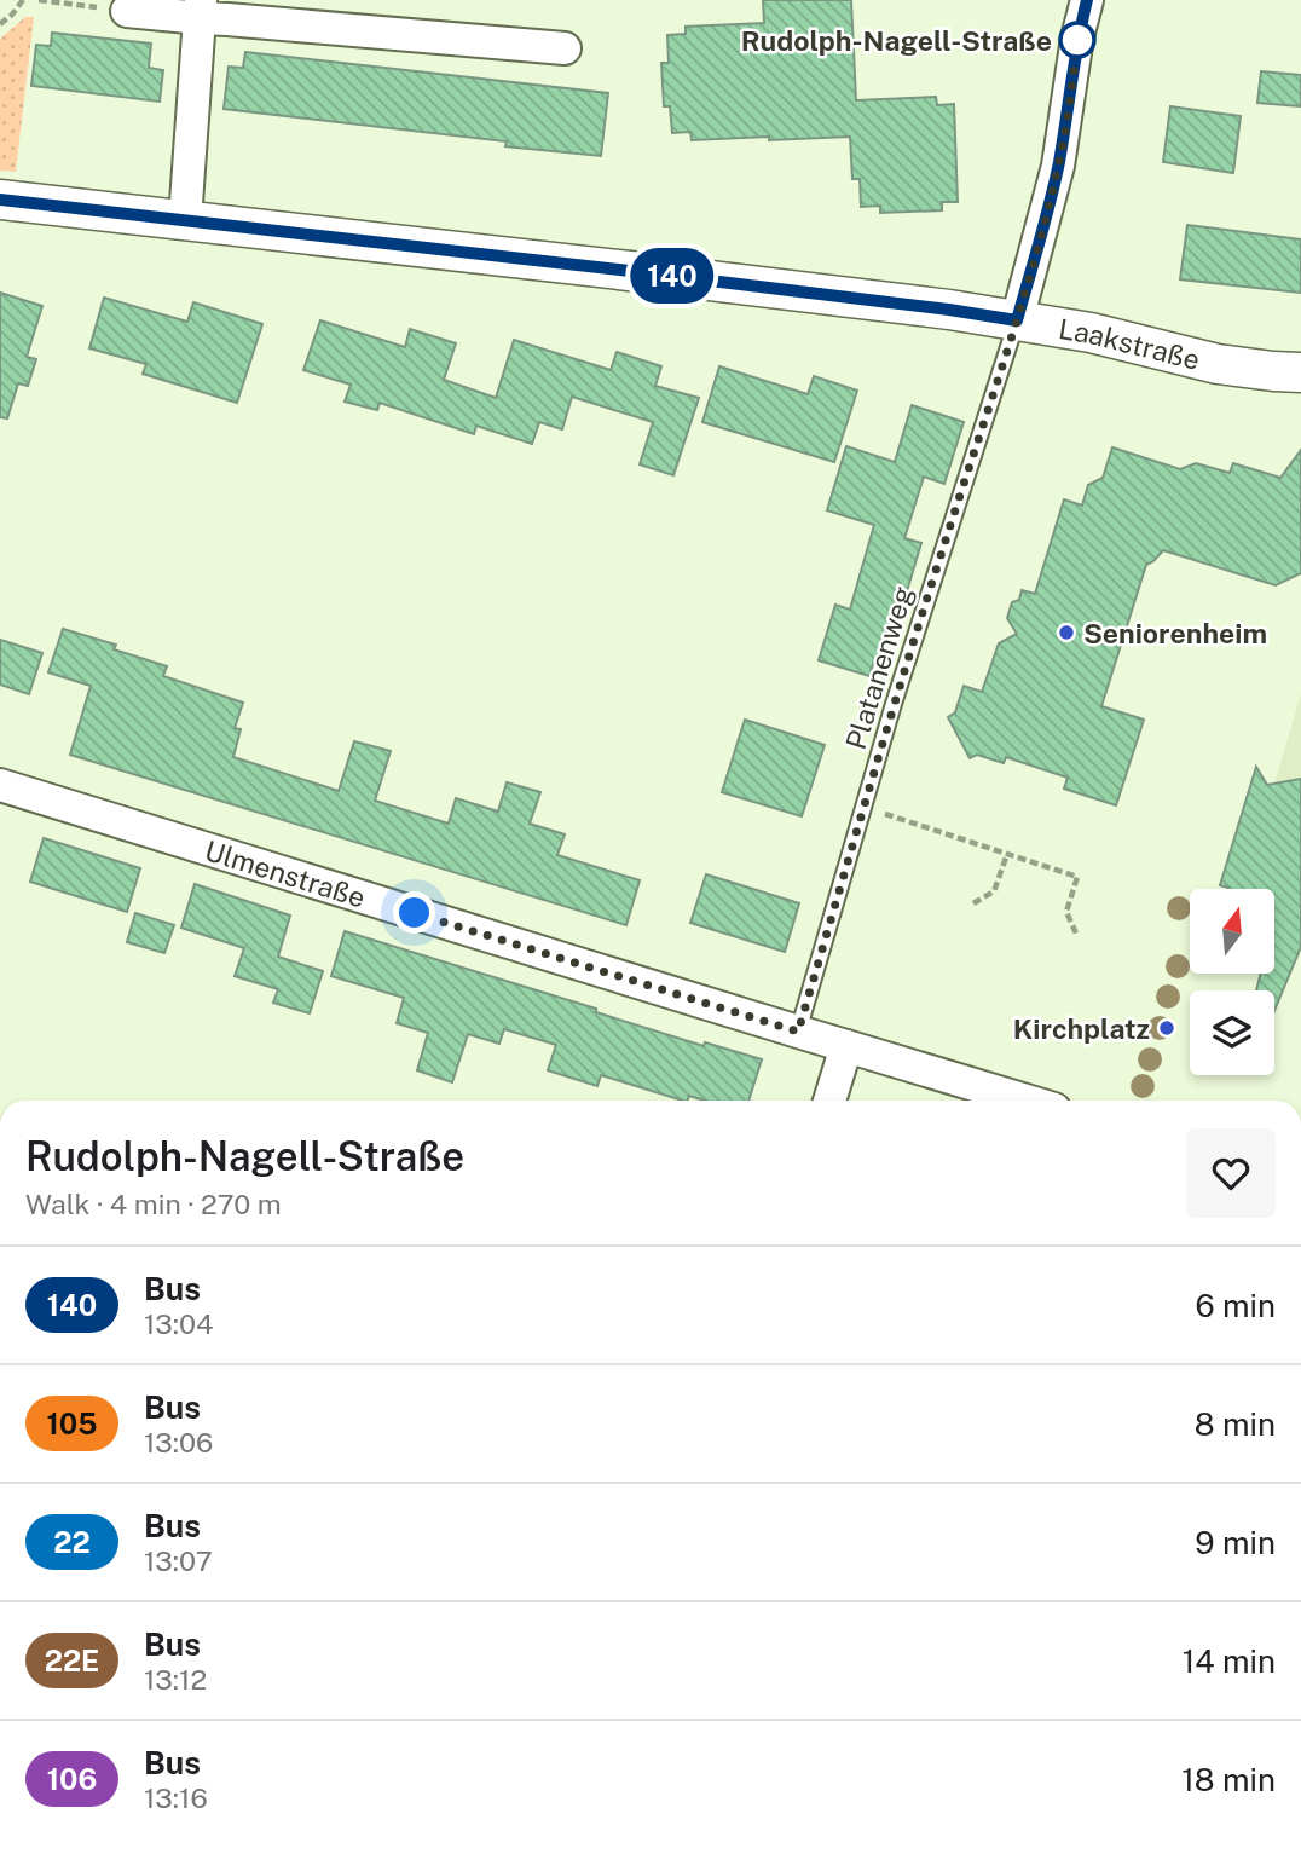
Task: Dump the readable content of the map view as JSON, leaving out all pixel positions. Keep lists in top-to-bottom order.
{
  "streets": {
    "street": ["Laakstraße", "Ulmenstraße"],
    "lane": ["Platanenweg"]
  },
  "crossings": [
    ["Laakstraße", "Platanenweg"],
    ["Platanenweg", "Ulmenstraße"]
  ],
  "places": ["Rudolph-Nagell-Straße", "Seniorenheim", "Kirchplatz"],
  "lines": ["bus line 140"],
  "north": "top",
  "page": {
    "on_map": "140",
    "heading": ["Rudolph-Nagell-Straße", "Walk · 4 min · 270 m"],
    "list": [
      {
        "mark": "140",
        "name": "Bus",
        "note": "13:04",
        "value": "6 min"
      },
      {
        "mark": "105",
        "name": "Bus",
        "note": "13:06",
        "value": "8 min"
      },
      {
        "mark": "22",
        "name": "Bus",
        "note": "13:07",
        "value": "9 min"
      },
      {
        "mark": "22E",
        "name": "Bus",
        "note": "13:12",
        "value": "14 min"
      },
      {
        "mark": "106",
        "name": "Bus",
        "note": "13:16",
        "value": "18 min"
      }
    ]
  }
}
